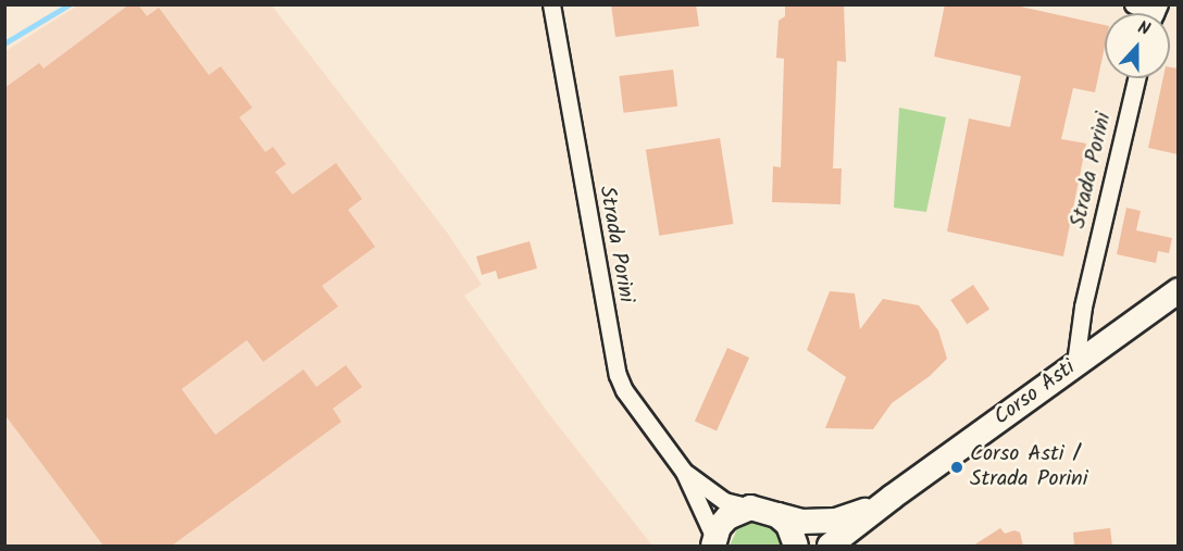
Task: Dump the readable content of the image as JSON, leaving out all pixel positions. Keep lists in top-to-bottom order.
{
  "streets": {
    "main road": ["Corso Asti"],
    "street": ["Strada Porini"]
  },
  "crossings": [
    ["Strada Porini", "Corso Asti"]
  ],
  "places": ["Corso Asti / Strada Porini"],
  "north": "top"
}
